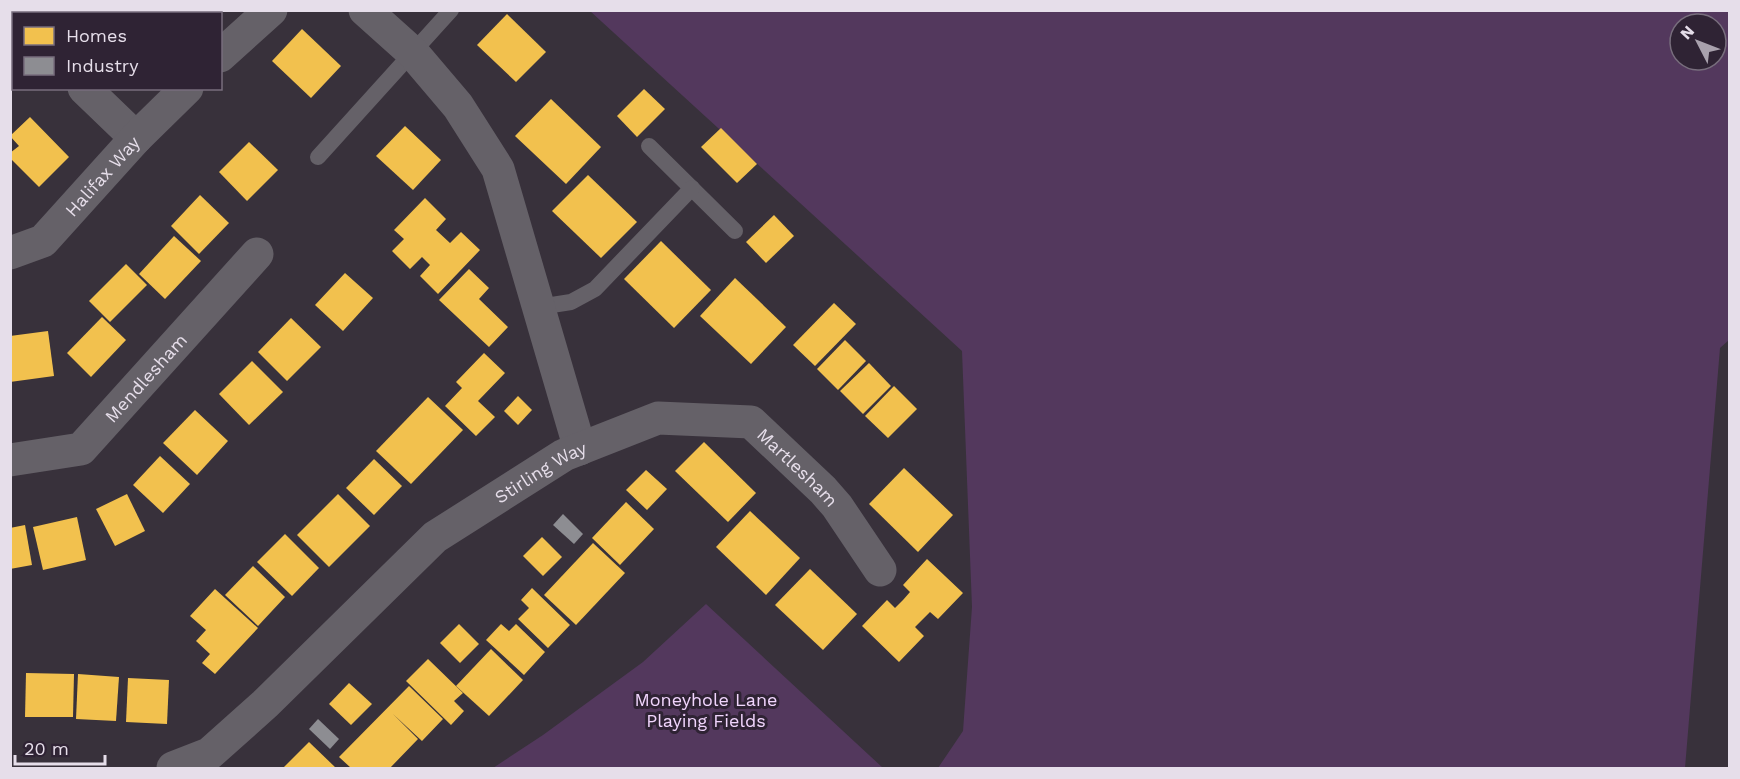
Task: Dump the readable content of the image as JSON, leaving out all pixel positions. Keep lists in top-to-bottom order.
{
  "streets": {
    "street": [
      "Halifax Way",
      "Mendlesham",
      "Martlesham",
      "Stirling Way"
    ]
  },
  "crossings": [
    ["Martlesham", "Stirling Way"]
  ],
  "parks": ["Moneyhole Lane Playing Fields"],
  "legend": ["Homes", "Industry"],
  "scale_bar": "20 m",
  "north": "top left"
}
